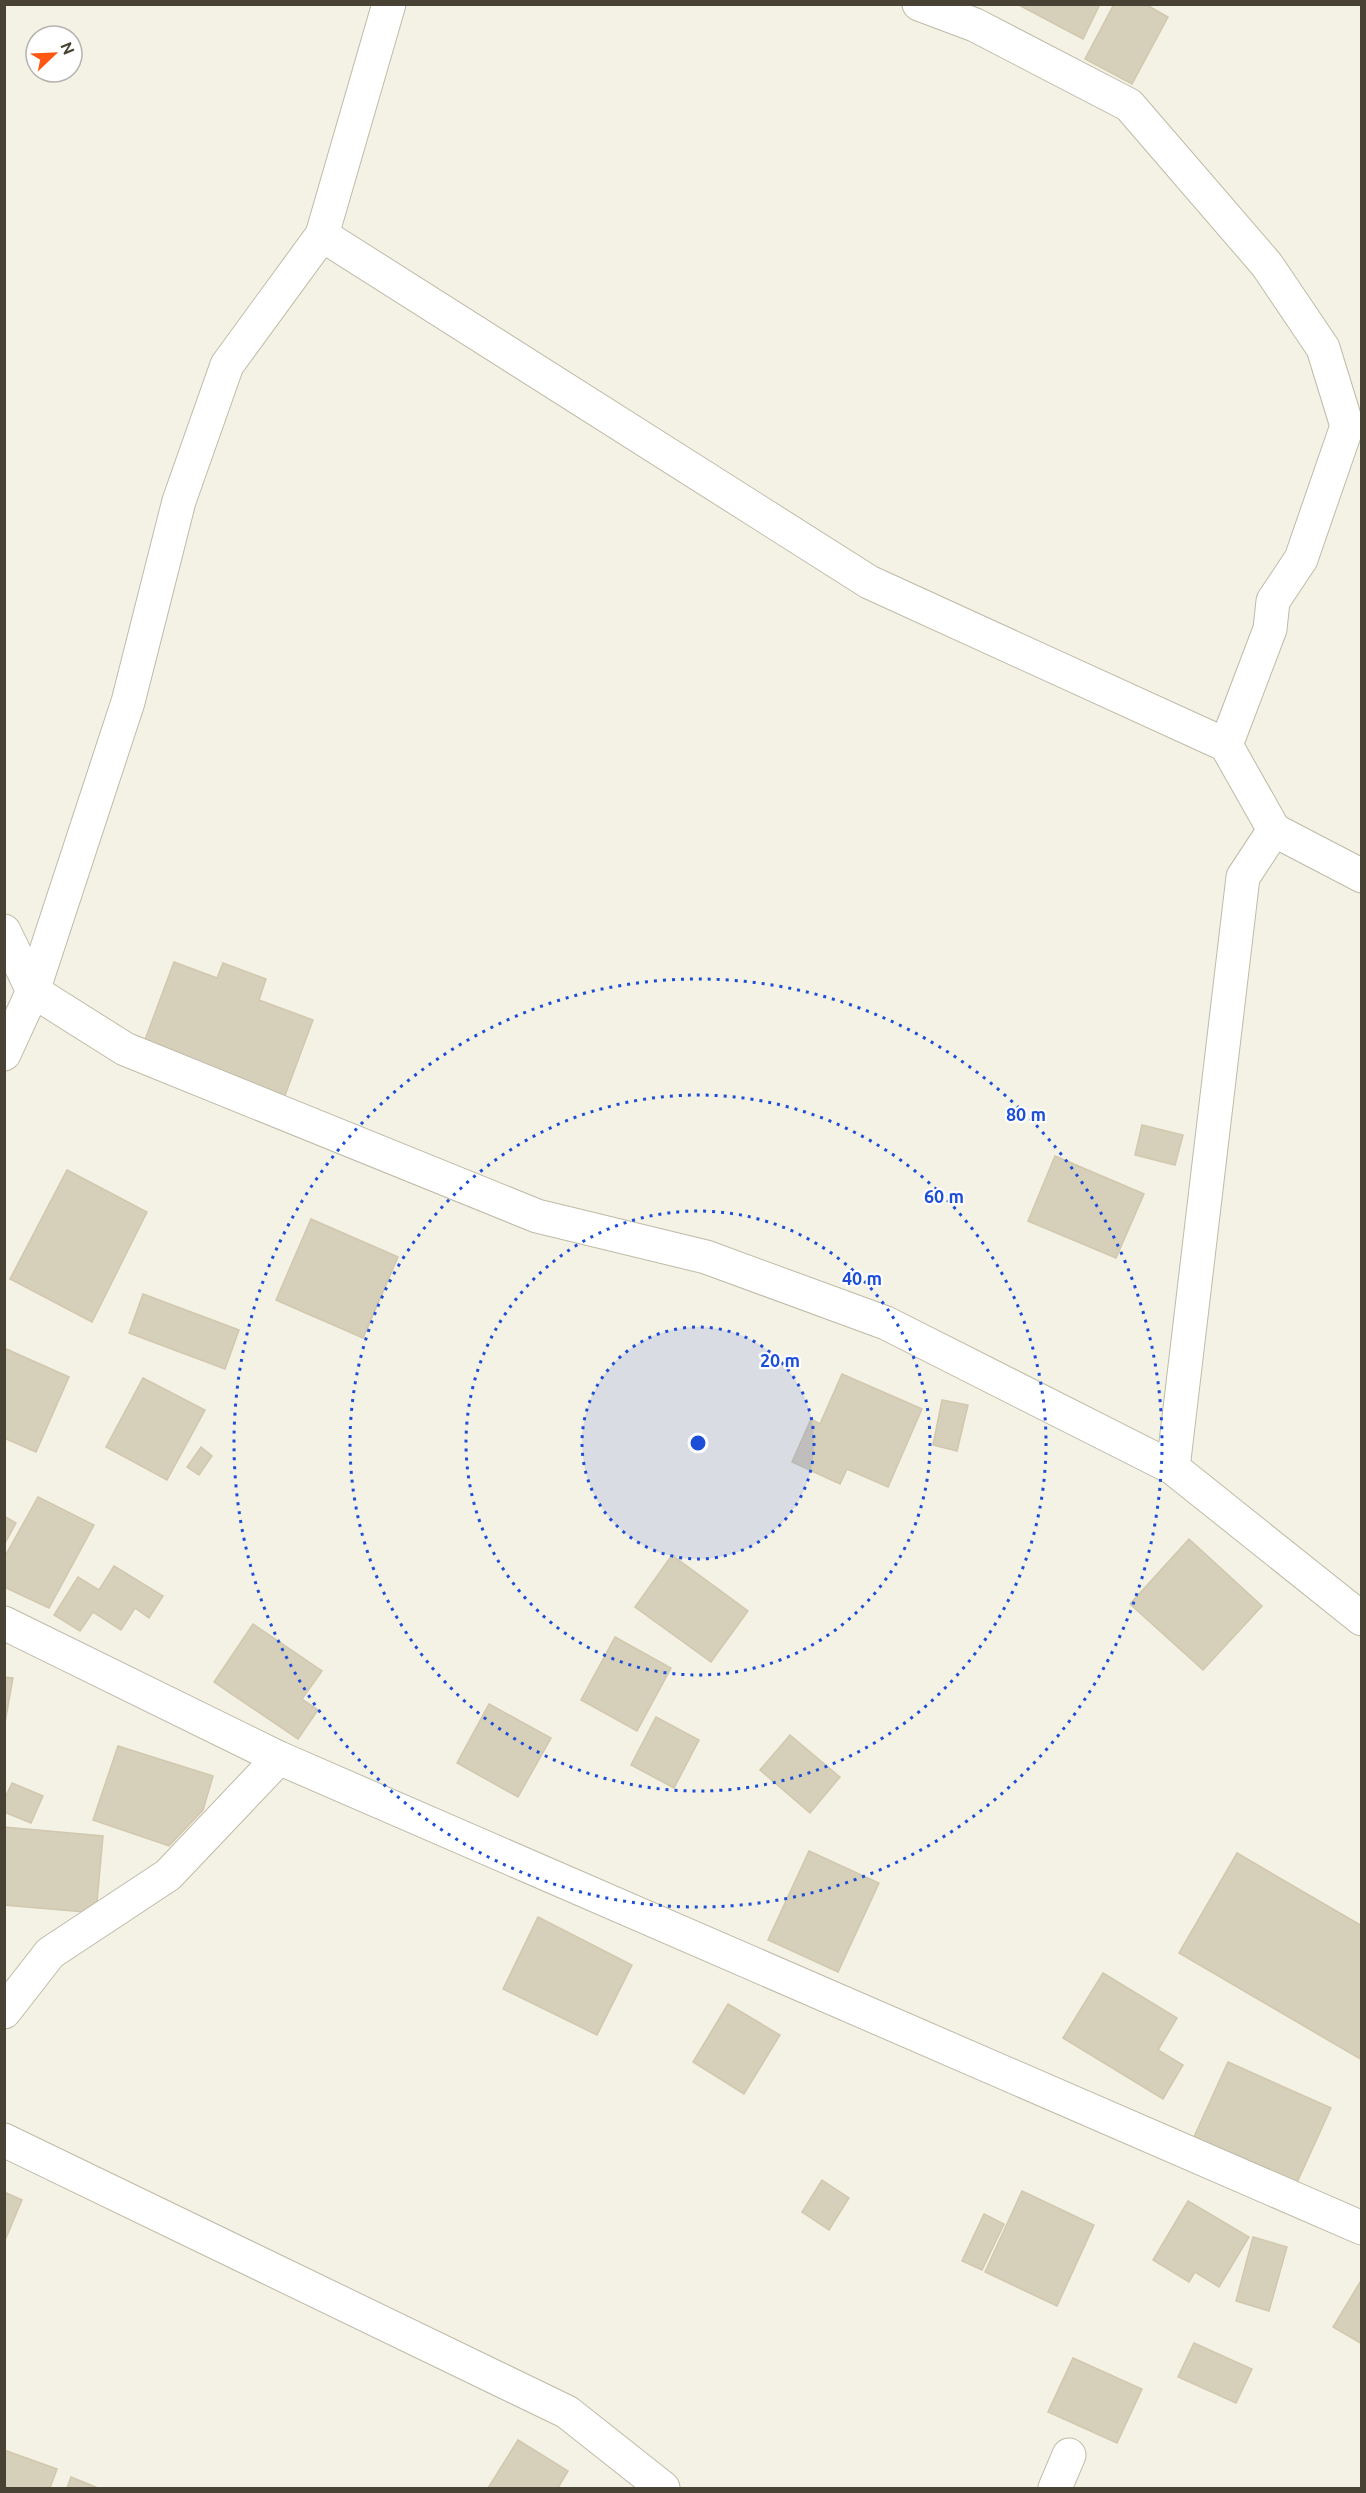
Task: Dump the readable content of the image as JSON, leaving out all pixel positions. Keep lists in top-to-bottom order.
{
  "north": "top right",
  "rings": [
    "80 m",
    "60 m",
    "40 m",
    "20 m"
  ]
}
